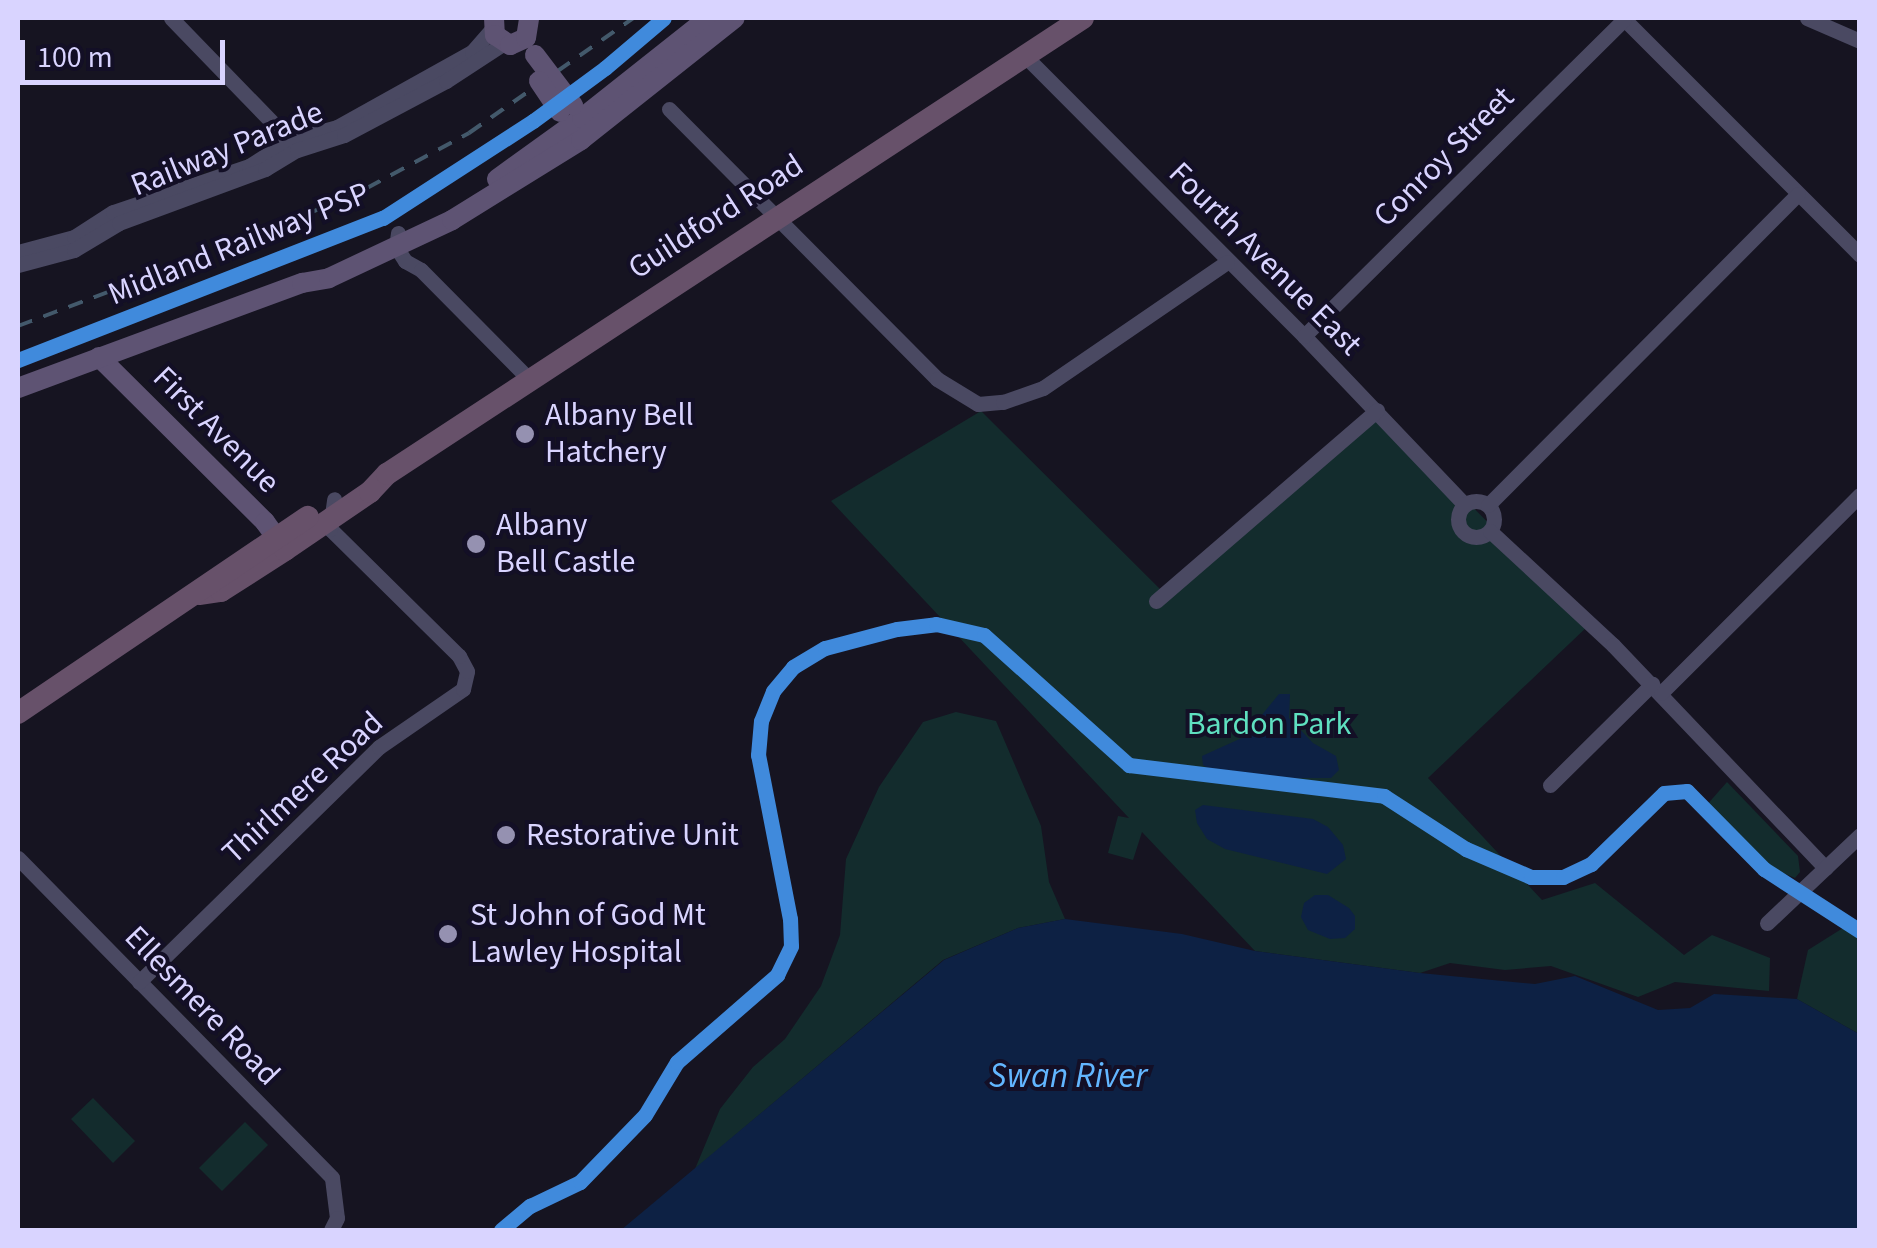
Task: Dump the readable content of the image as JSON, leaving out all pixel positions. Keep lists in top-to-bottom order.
{
  "streets": {
    "highway": ["Guildford Road"],
    "main road": ["First Avenue"],
    "street": [
      "Railway Parade",
      "Conroy Street",
      "Fourth Avenue East",
      "Thirlmere Road",
      "Ellesmere Road"
    ],
    "cycle path": ["Midland Railway PSP"]
  },
  "crossings": [
    ["Conroy Street", "Fourth Avenue East"],
    ["Guildford Road", "Fourth Avenue East"],
    ["Guildford Road", "First Avenue"],
    ["Guildford Road", "Thirlmere Road"],
    ["Thirlmere Road", "Ellesmere Road"]
  ],
  "water": ["Swan River"],
  "parks": ["Bardon Park"],
  "places": [
    "Albany Bell Hatchery",
    "Albany Bell Castle",
    "Restorative Unit",
    "St John of God Mt Lawley Hospital"
  ],
  "scale_bar": "100 m"
}
